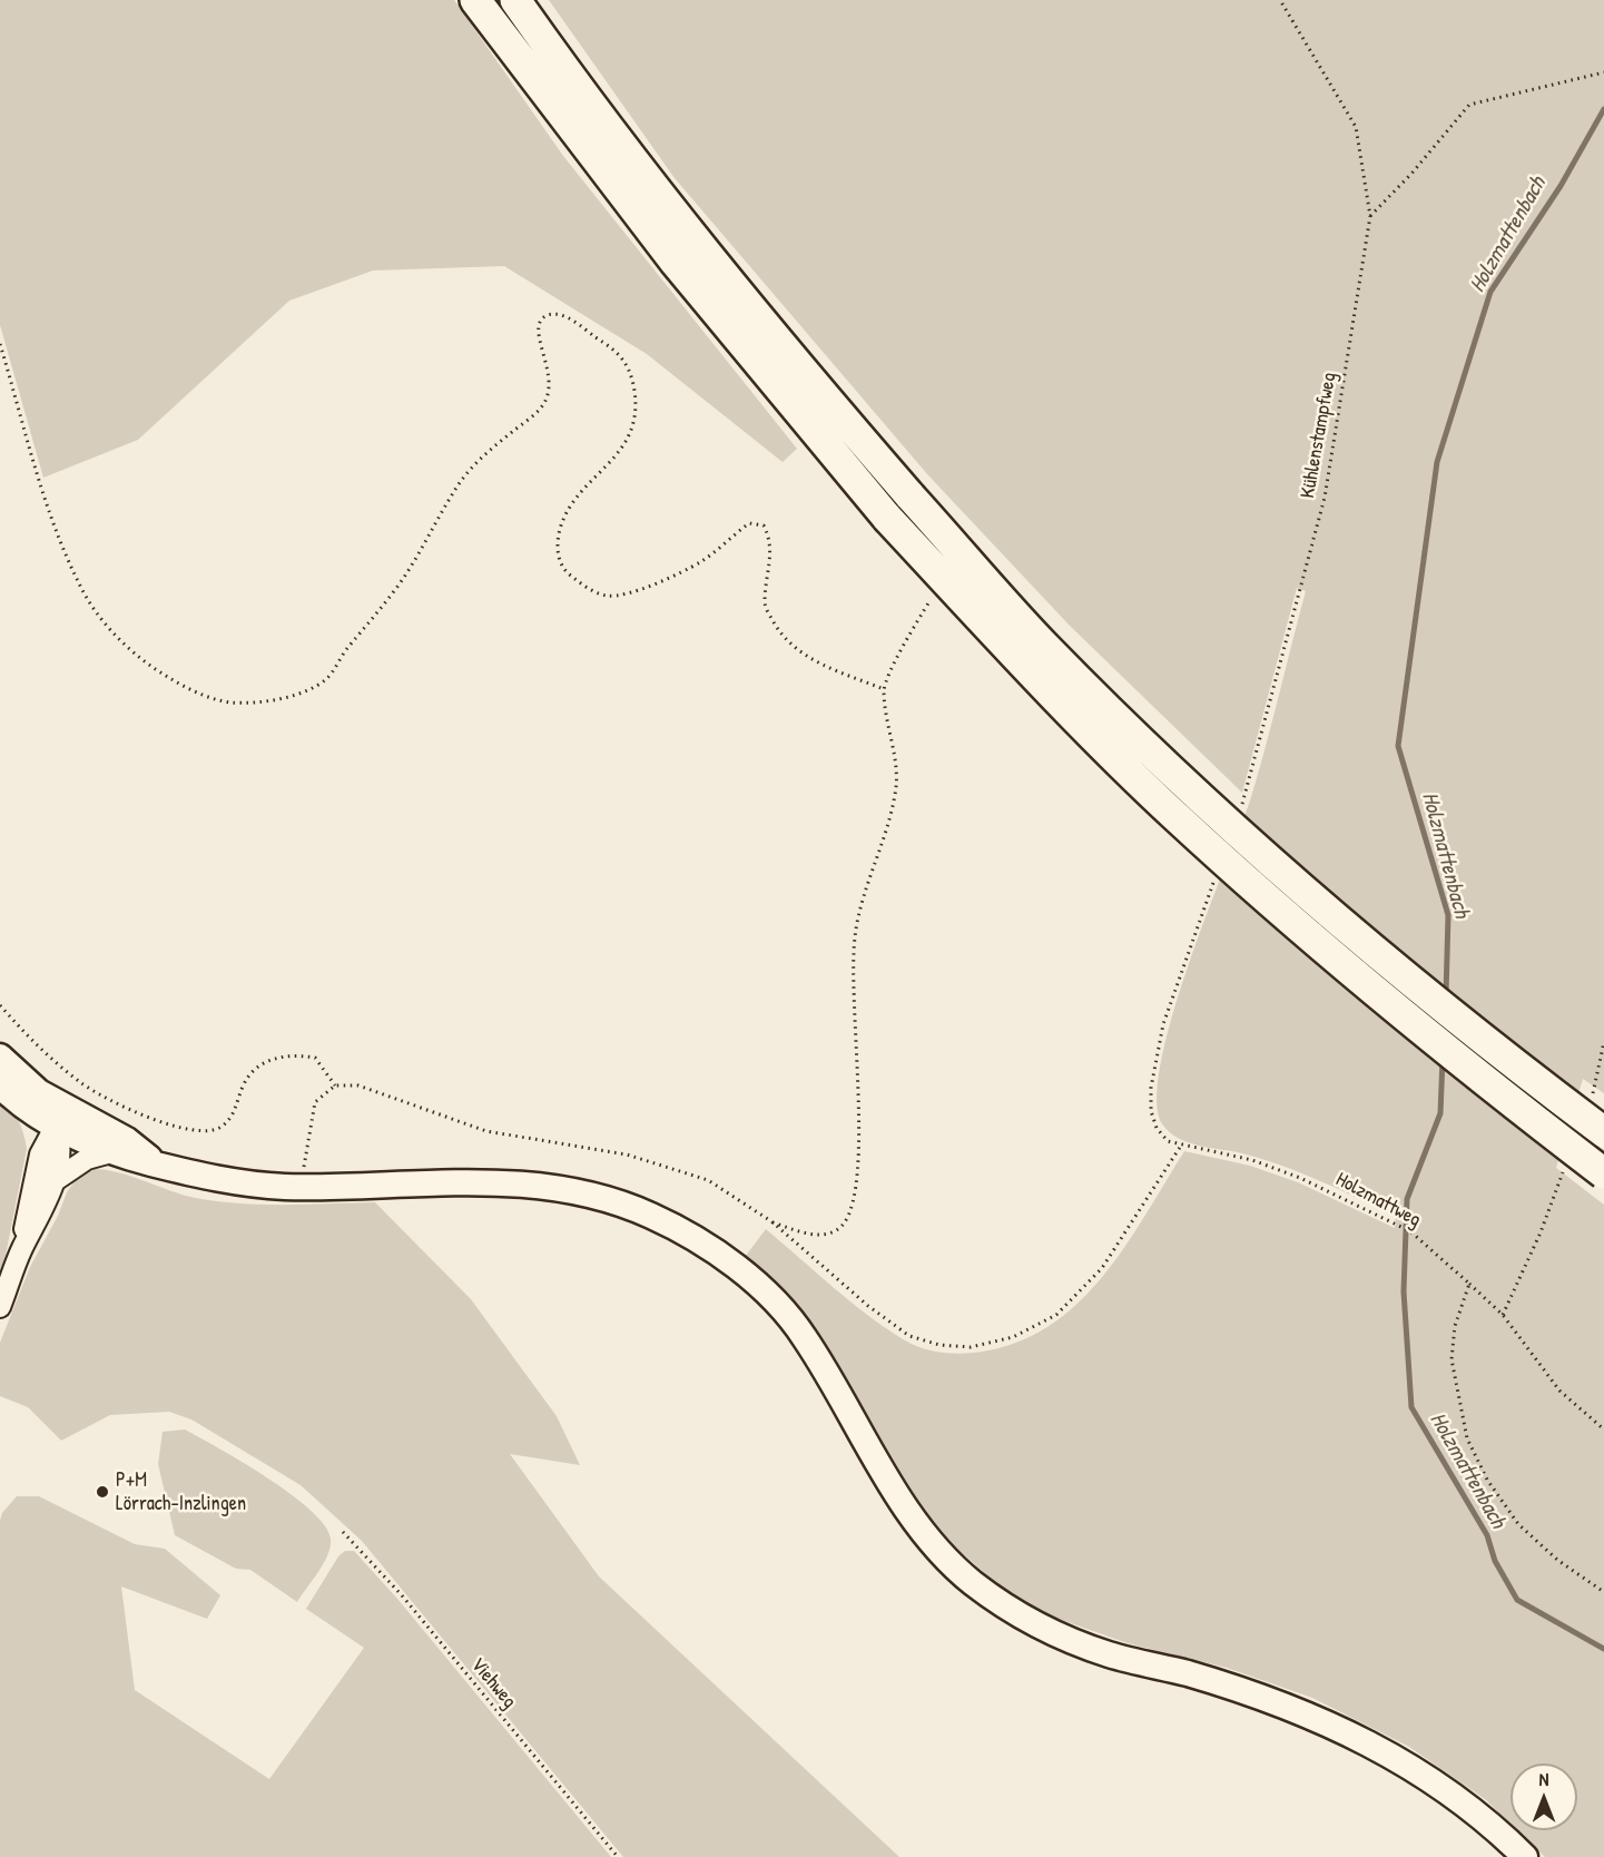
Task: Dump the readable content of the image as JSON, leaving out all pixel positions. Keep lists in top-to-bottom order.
{
  "streets": {
    "path": ["Kühlenstampfweg", "Holzmattweg", "Viehweg"]
  },
  "water": ["Holzmattenbach"],
  "places": ["P+M Lörrach-Inzlingen"],
  "north": "top"
}
